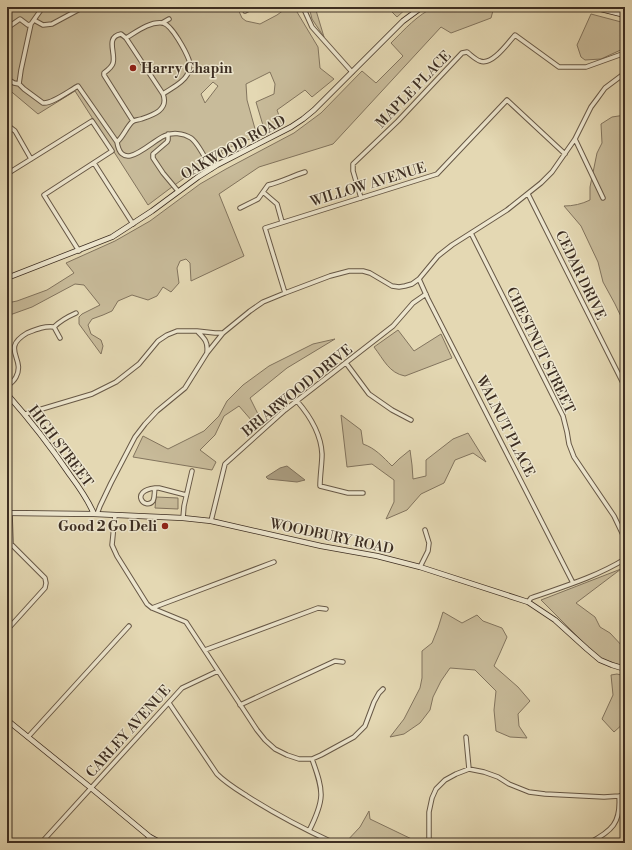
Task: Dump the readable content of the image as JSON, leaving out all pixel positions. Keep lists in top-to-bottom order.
{
  "streets": {
    "main road": ["OAKWOOD ROAD", "HIGH STREET", "WOODBURY ROAD"],
    "street": [
      "MAPLE PLACE",
      "WILLOW AVENUE",
      "CEDAR DRIVE",
      "CHESTNUT STREET",
      "BRIARWOOD DRIVE",
      "WALNUT PLACE",
      "CARLEY AVENUE"
    ]
  },
  "crossings": [
    ["MAPLE PLACE", "WILLOW AVENUE"],
    ["BRIARWOOD DRIVE", "WALNUT PLACE"],
    ["BRIARWOOD DRIVE", "WOODBURY ROAD"],
    ["HIGH STREET", "WOODBURY ROAD"]
  ],
  "places": ["Harry Chapin", "Good 2 Go Deli"]
}
